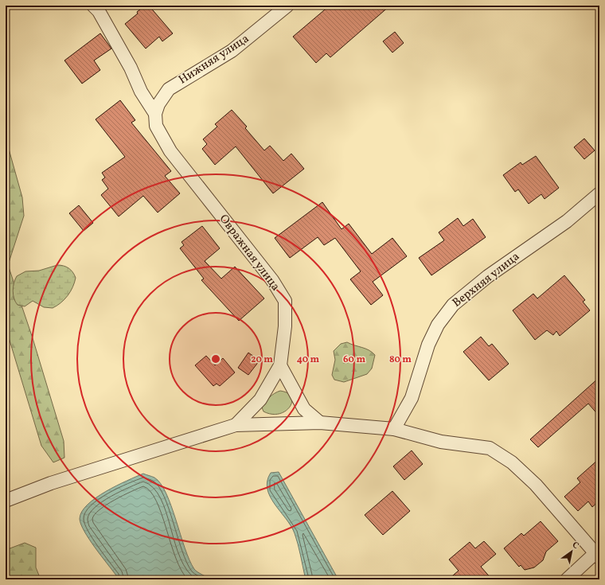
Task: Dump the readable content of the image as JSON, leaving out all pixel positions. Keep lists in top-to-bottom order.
{
  "streets": {
    "street": ["Нижняя улица", "Овражная улица", "Верхняя улица"]
  },
  "crossings": [
    ["Нижняя улица", "Овражная улица"]
  ],
  "north": "top right",
  "rings": [
    "20 m",
    "40 m",
    "60 m",
    "80 m"
  ]
}
